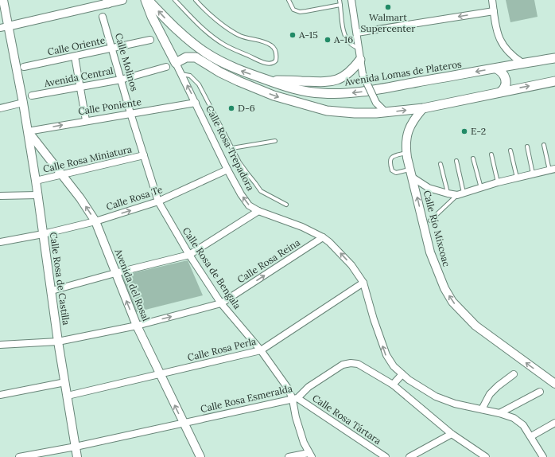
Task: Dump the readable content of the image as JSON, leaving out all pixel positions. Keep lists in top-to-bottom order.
{
  "streets": {
    "main road": ["Avenida Lomas de Plateros", "Calle Rosa Trepadora"],
    "street": [
      "Calle Oriente",
      "Calle Molinos",
      "Avenida Central",
      "Calle Poniente",
      "Calle Rosa Miniatura",
      "Calle Rosa Te",
      "Calle Río Mixcoac",
      "Calle Rosa Reina",
      "Calle Rosa de Bengala",
      "Calle Rosa de Castilla",
      "Avenida del Rosal",
      "Calle Rosa Perla",
      "Calle Rosa Esmeralda",
      "Calle Rosa Tártara"
    ]
  },
  "crossings": [
    ["Calle Oriente", "Calle Molinos"],
    ["Calle Molinos", "Avenida Central"],
    ["Calle Molinos", "Calle Poniente"],
    ["Calle Molinos", "Calle Rosa de Bengala"],
    ["Calle Poniente", "Calle Rosa Trepadora"],
    ["Calle Poniente", "Calle Rosa de Bengala"],
    ["Calle Poniente", "Calle Rosa de Castilla"],
    ["Calle Poniente", "Avenida del Rosal"],
    ["Calle Rosa Trepadora", "Calle Rosa Te"],
    ["Calle Rosa Trepadora", "Calle Rosa Reina"],
    ["Calle Rosa Trepadora", "Calle Rosa Perla"],
    ["Calle Rosa Miniatura", "Calle Rosa de Bengala"],
    ["Calle Rosa Miniatura", "Calle Rosa de Castilla"],
    ["Calle Rosa Miniatura", "Avenida del Rosal"],
    ["Calle Rosa Te", "Calle Rosa de Bengala"],
    ["Calle Rosa Te", "Calle Rosa de Castilla"],
    ["Calle Rosa Te", "Avenida del Rosal"],
    ["Calle Rosa Reina", "Calle Rosa de Bengala"],
    ["Calle Rosa Reina", "Calle Rosa de Castilla"],
    ["Calle Rosa Reina", "Avenida del Rosal"],
    ["Calle Rosa de Bengala", "Calle Rosa Perla"],
    ["Calle Rosa de Bengala", "Calle Rosa Esmeralda"],
    ["Calle Rosa de Bengala", "Calle Rosa Tártara"],
    ["Calle Rosa de Castilla", "Avenida del Rosal"],
    ["Calle Rosa de Castilla", "Calle Rosa Perla"],
    ["Calle Rosa de Castilla", "Calle Rosa Esmeralda"],
    ["Avenida del Rosal", "Calle Rosa Perla"],
    ["Avenida del Rosal", "Calle Rosa Esmeralda"],
    ["Calle Rosa Esmeralda", "Calle Rosa Tártara"]
  ],
  "one_way": ["Calle Rosa Trepadora", "Calle Río Mixcoac", "Avenida del Rosal"],
  "places": [
    "Walmart Supercenter",
    "A-15",
    "A-16",
    "D-6",
    "E-2"
  ]
}
